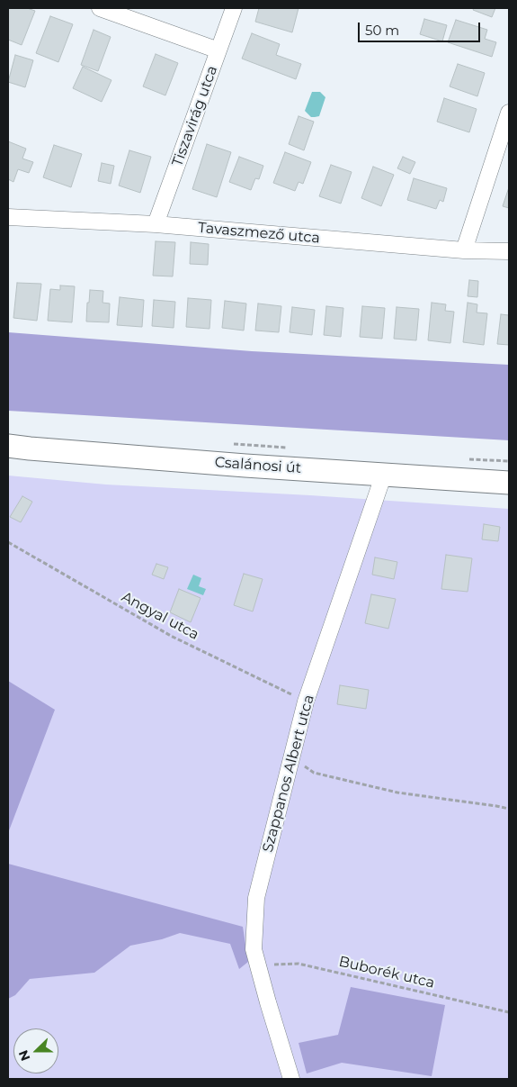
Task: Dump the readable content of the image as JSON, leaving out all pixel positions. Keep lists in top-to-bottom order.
{
  "streets": {
    "street": [
      "Tiszavirág utca",
      "Tavaszmező utca",
      "Csalánosi út",
      "Szappanos Albert utca"
    ],
    "path": ["Angyal utca", "Buborék utca"]
  },
  "crossings": [
    ["Tiszavirág utca", "Tavaszmező utca"],
    ["Csalánosi út", "Szappanos Albert utca"],
    ["Angyal utca", "Szappanos Albert utca"],
    ["Szappanos Albert utca", "Buborék utca"]
  ],
  "scale_bar": "50 m",
  "north": "left"
}
